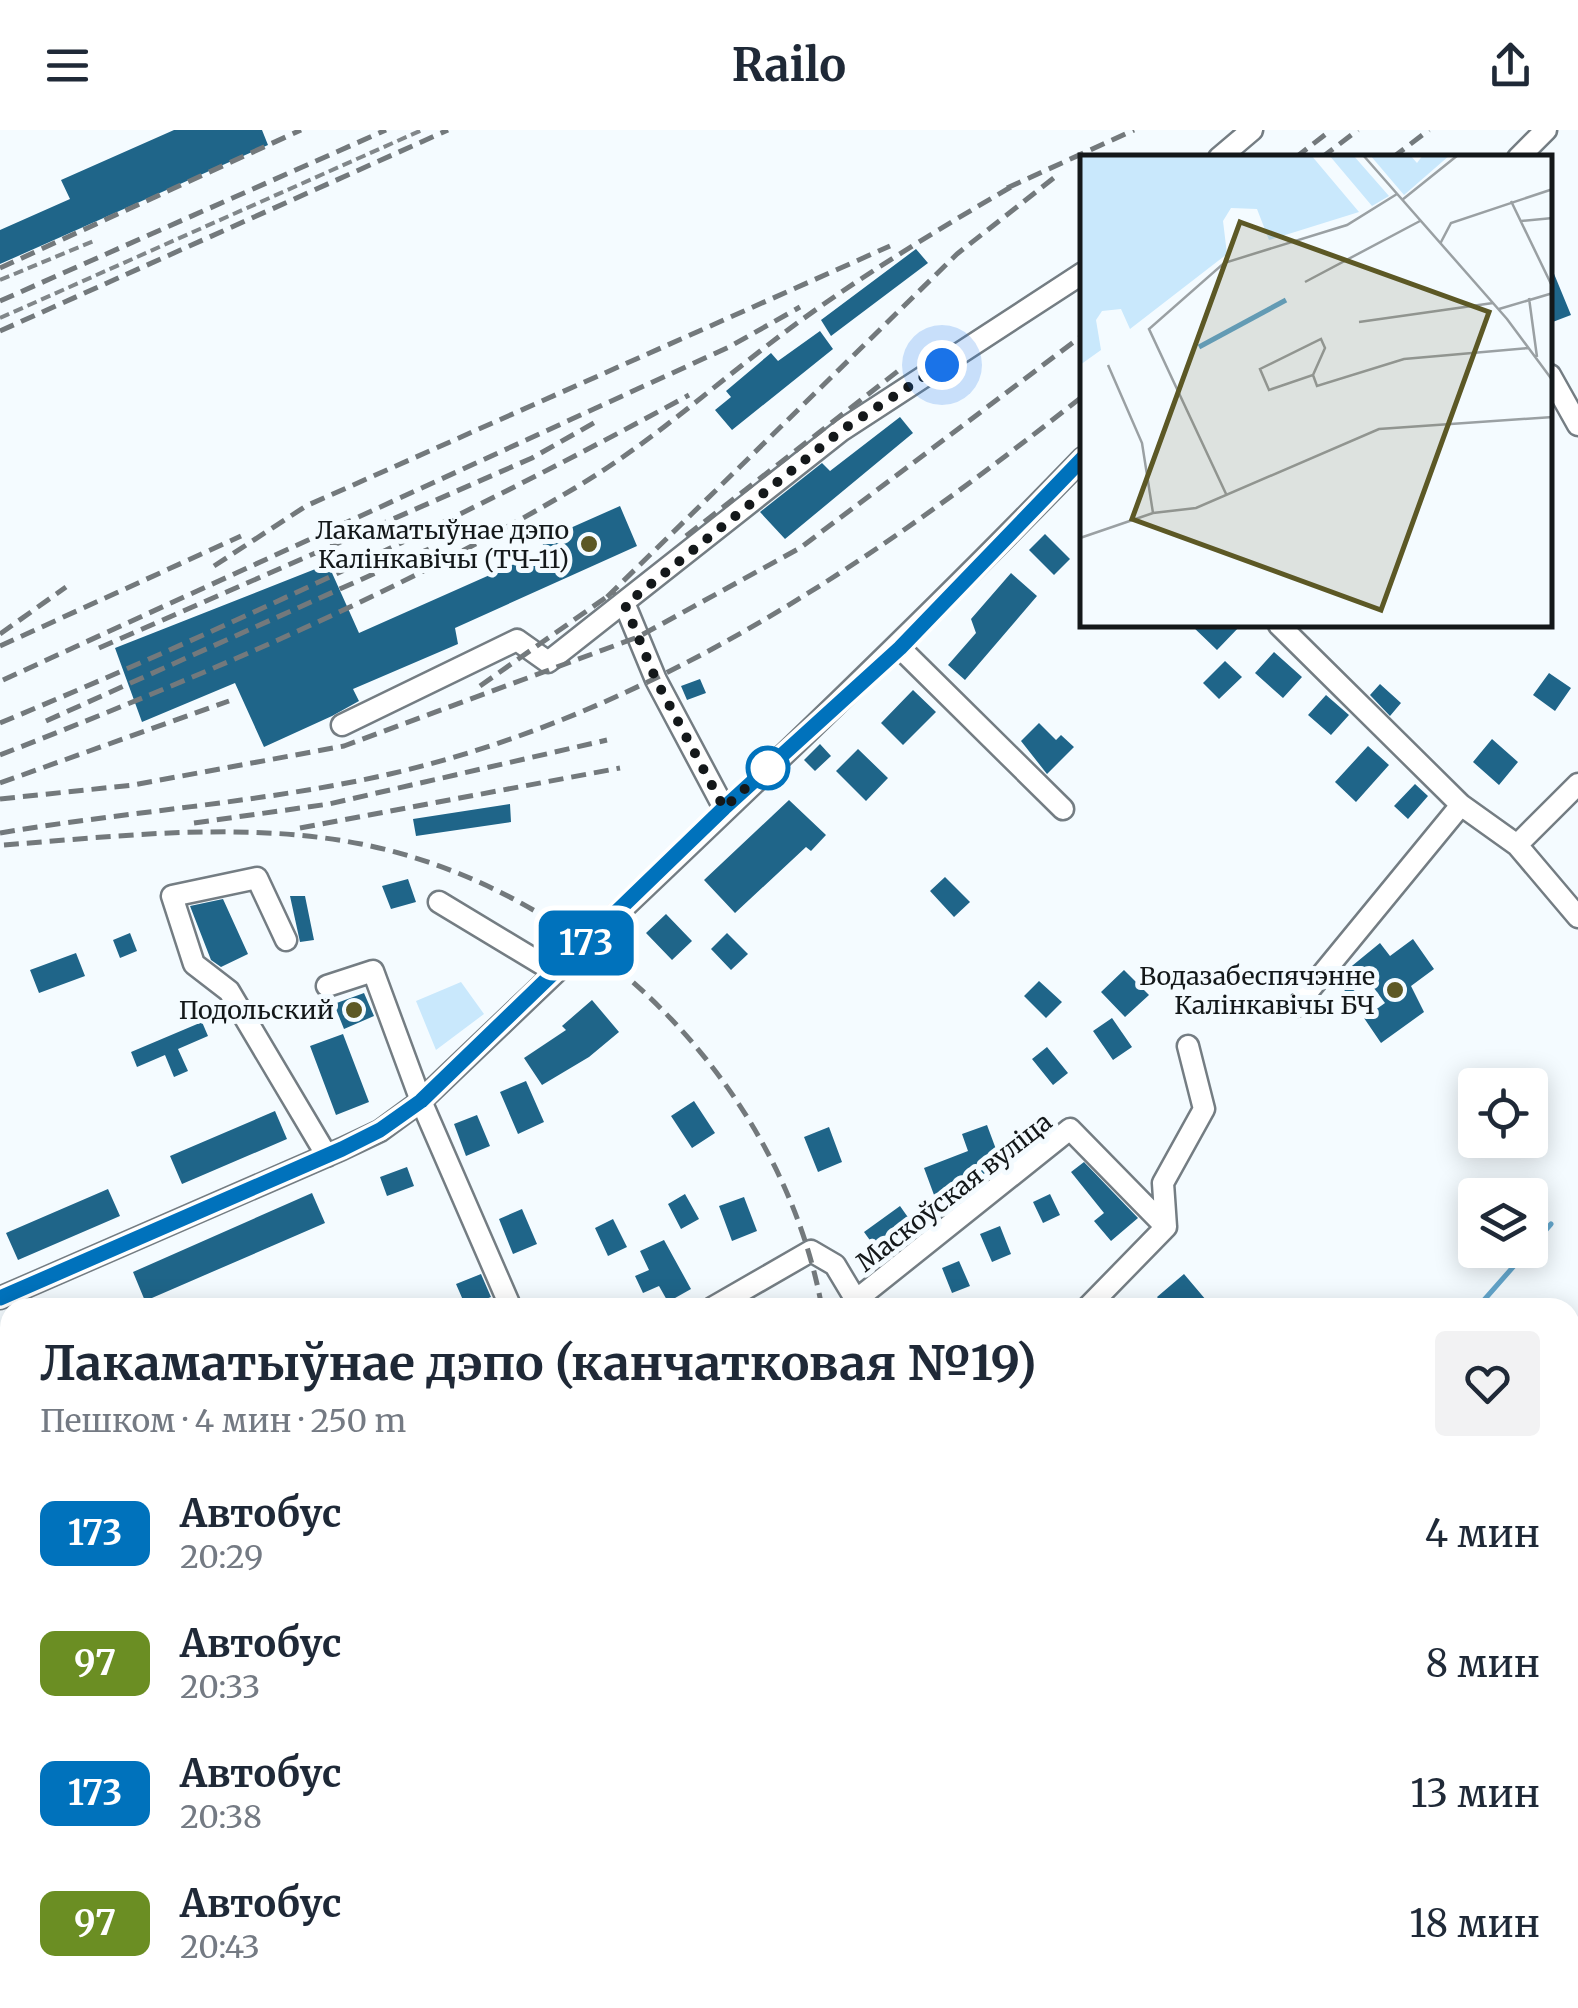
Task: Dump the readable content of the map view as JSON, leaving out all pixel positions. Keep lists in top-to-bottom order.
{
  "streets": {
    "street": ["Маскоўская вуліца"]
  },
  "places": ["Лакаматыўнае дэпо Калінкавічы (ТЧ-11)", "Водазабеспячэнне Калінкавічы БЧ", "Подольский"],
  "lines": ["bus line 173"],
  "page": {
    "header": "Railo",
    "on_map": "173",
    "heading": ["Лакаматыўнае дэпо (канчатковая №19)", "Пешком · 4 мин · 250 m"],
    "list": [
      {
        "mark": "173",
        "name": "Автобус",
        "note": "20:29",
        "value": "4 мин"
      },
      {
        "mark": "97",
        "name": "Автобус",
        "note": "20:33",
        "value": "8 мин"
      },
      {
        "mark": "173",
        "name": "Автобус",
        "note": "20:38",
        "value": "13 мин"
      },
      {
        "mark": "97",
        "name": "Автобус",
        "note": "20:43",
        "value": "18 мин"
      }
    ]
  }
}
